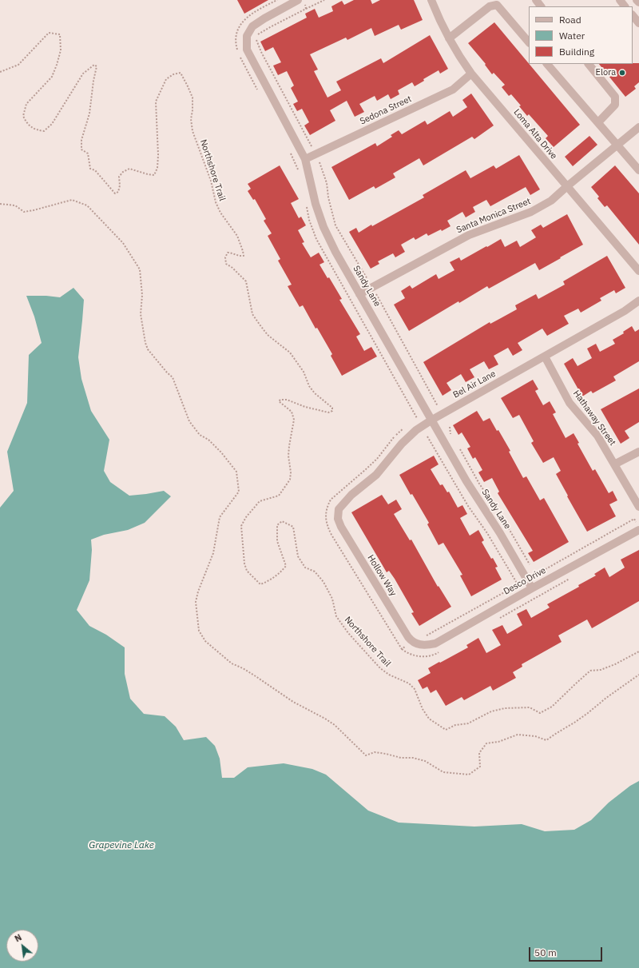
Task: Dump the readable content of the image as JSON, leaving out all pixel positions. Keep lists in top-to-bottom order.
{
  "streets": {
    "street": [
      "Sedona Street",
      "Loma Alta Drive",
      "Santa Monica Street",
      "Sandy Lane",
      "Bel Air Lane",
      "Hathaway Street",
      "Hollow Way",
      "Desco Drive"
    ],
    "path": ["Northshore Trail"]
  },
  "crossings": [
    ["Sedona Street", "Loma Alta Drive"],
    ["Sedona Street", "Sandy Lane"],
    ["Loma Alta Drive", "Santa Monica Street"],
    ["Santa Monica Street", "Sandy Lane"],
    ["Sandy Lane", "Bel Air Lane"],
    ["Sandy Lane", "Desco Drive"],
    ["Bel Air Lane", "Hathaway Street"],
    ["Bel Air Lane", "Hollow Way"],
    ["Hollow Way", "Desco Drive"]
  ],
  "water": ["Grapevine Lake"],
  "places": ["Elora"],
  "legend": ["Road", "Water", "Building"],
  "scale_bar": "50 m",
  "north": "top left"
}
